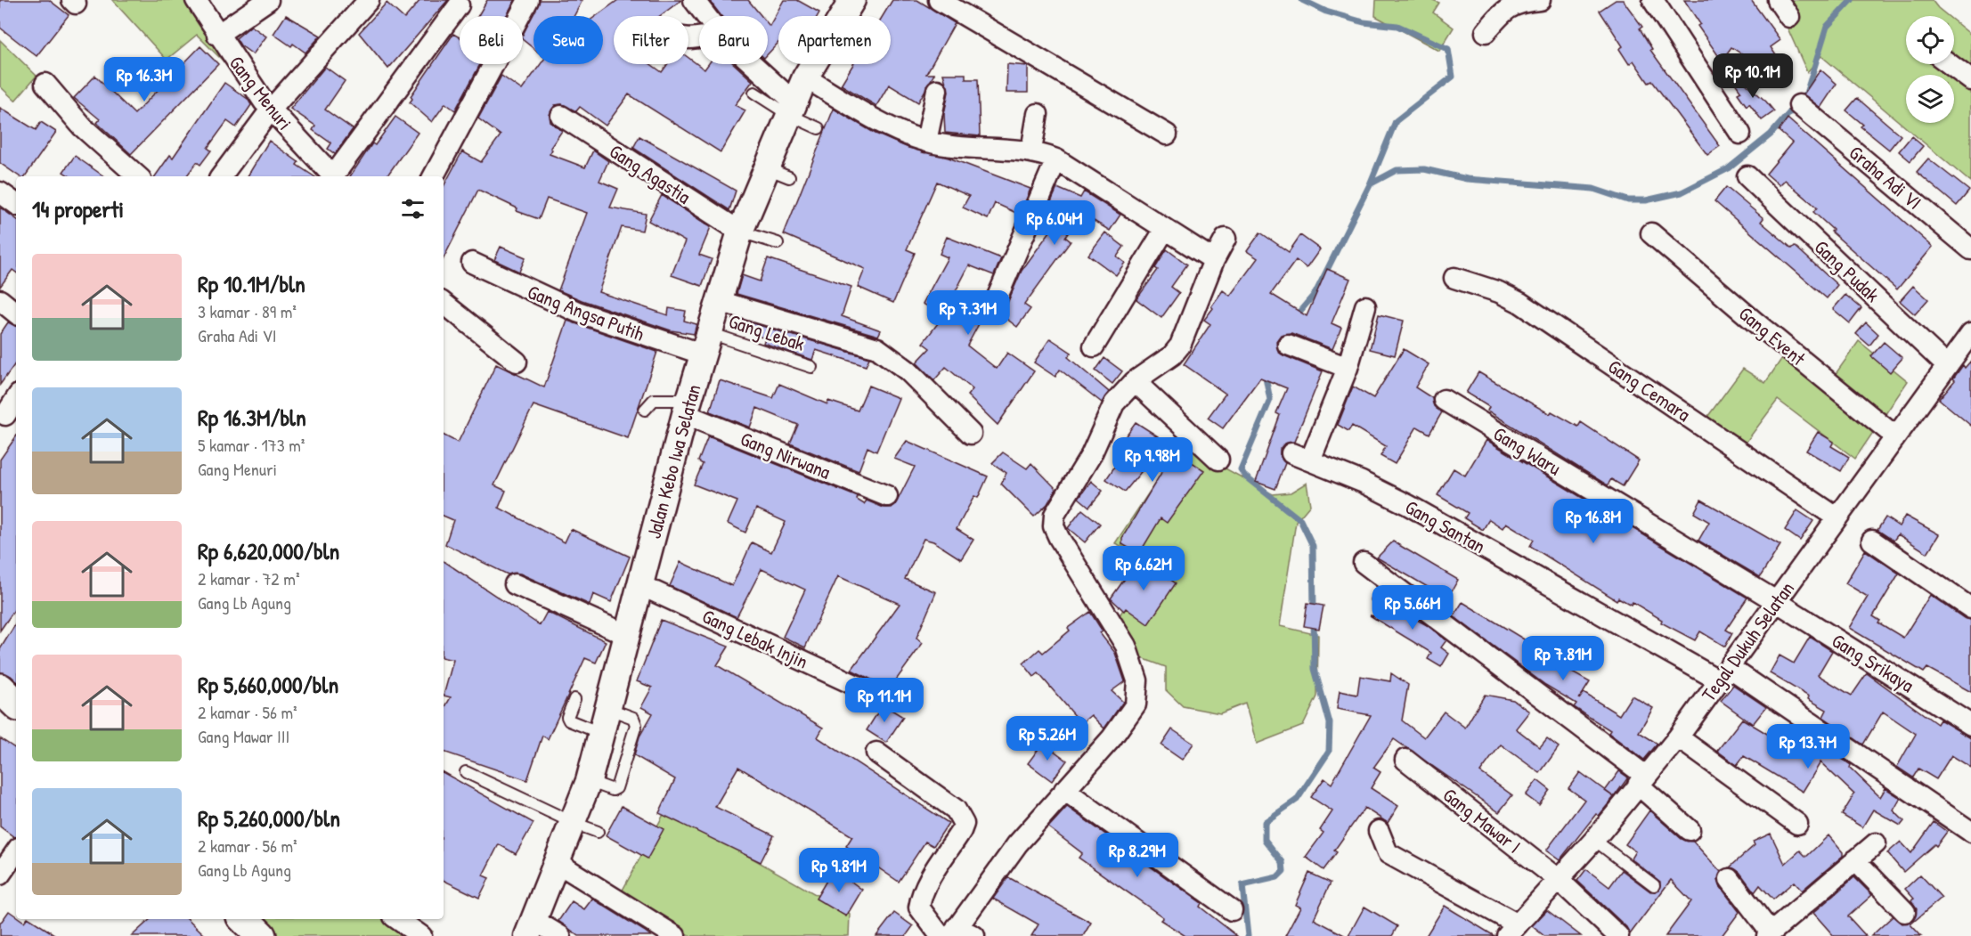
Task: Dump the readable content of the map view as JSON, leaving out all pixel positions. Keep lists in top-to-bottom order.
{
  "streets": {
    "street": [
      "Gang Menuri",
      "Gang Agastia",
      "Graha Adi VI",
      "Gang Pudak",
      "Gang Angsa Putih",
      "Gang Event",
      "Gang Cemara",
      "Gang Waru",
      "Gang Nirwana",
      "Jalan Kebo Iwa Selatan",
      "Gang Santan",
      "Gang Lebak Injin",
      "Tegal Dukuh Selatan",
      "Gang Srikaya",
      "Gang Mawar I"
    ],
    "lane": ["Gang Lebak"]
  },
  "crossings": [
    ["Gang Agastia", "Jalan Kebo Iwa Selatan"],
    ["Gang Pudak", "Tegal Dukuh Selatan"],
    ["Gang Angsa Putih", "Gang Lebak"],
    ["Gang Angsa Putih", "Jalan Kebo Iwa Selatan"],
    ["Gang Lebak", "Jalan Kebo Iwa Selatan"],
    ["Gang Event", "Tegal Dukuh Selatan"],
    ["Gang Cemara", "Tegal Dukuh Selatan"],
    ["Gang Waru", "Tegal Dukuh Selatan"],
    ["Gang Waru", "Gang Srikaya"],
    ["Gang Nirwana", "Jalan Kebo Iwa Selatan"],
    ["Jalan Kebo Iwa Selatan", "Gang Lebak Injin"],
    ["Gang Santan", "Tegal Dukuh Selatan"],
    ["Tegal Dukuh Selatan", "Gang Srikaya"],
    ["Tegal Dukuh Selatan", "Gang Mawar I"]
  ],
  "page": {
    "chip": [
      "Beli",
      "Sewa",
      "Filter",
      "Baru",
      "Apartemen"
    ],
    "price": [
      "Rp 10.1M",
      "Rp 16.3M",
      "Rp 6.04M",
      "Rp 7.31M",
      "Rp 9.98M",
      "Rp 16.8M",
      "Rp 6.62M",
      "Rp 5.66M",
      "Rp 7.81M",
      "Rp 11.1M",
      "Rp 5.26M",
      "Rp 13.7M",
      "Rp 8.29M",
      "Rp 9.81M"
    ],
    "heading": "14 properti",
    "list": [
      {
        "name": "Rp 10.1M/bln",
        "note": "3 kamar · 89 m² · Graha Adi VI"
      },
      {
        "name": "Rp 16.3M/bln",
        "note": "5 kamar · 173 m² · Gang Menuri"
      },
      {
        "name": "Rp 6,620,000/bln",
        "note": "2 kamar · 72 m² · Gang Lb Agung"
      },
      {
        "name": "Rp 5,660,000/bln",
        "note": "2 kamar · 56 m² · Gang Mawar III"
      },
      {
        "name": "Rp 5,260,000/bln",
        "note": "2 kamar · 56 m² · Gang Lb Agung"
      }
    ]
  }
}
